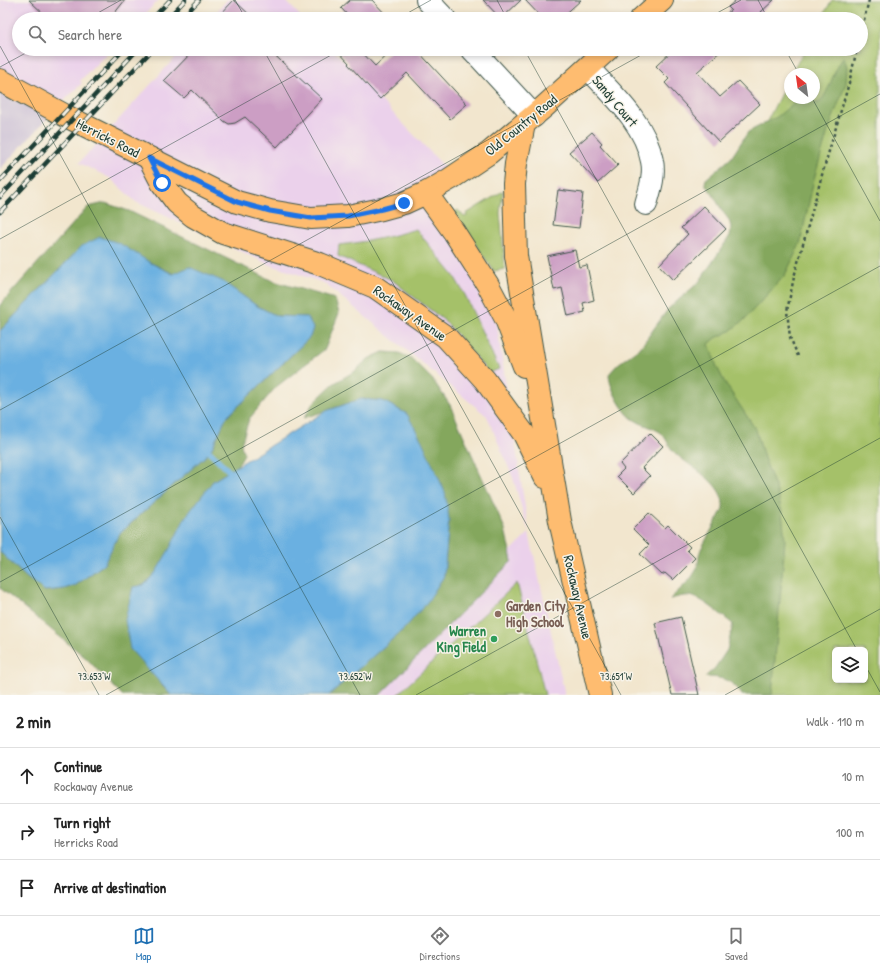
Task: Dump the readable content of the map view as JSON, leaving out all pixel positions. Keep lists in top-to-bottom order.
{
  "streets": {
    "main road": ["Old Country Road", "Herricks Road", "Rockaway Avenue"],
    "street": ["Sandy Court"]
  },
  "crossings": [
    ["Sandy Court", "Old Country Road"],
    ["Old Country Road", "Herricks Road"],
    ["Old Country Road", "Rockaway Avenue"],
    ["Herricks Road", "Rockaway Avenue"]
  ],
  "places": ["Garden City High School", "Warren King Field"],
  "north": "top left",
  "page": {
    "search": "Search here",
    "heading": ["2 min", "Walk · 110 m"],
    "list": [
      ["Continue", "Rockaway Avenue", "10 m"],
      ["Turn right", "Herricks Road", "100 m"],
      "Arrive at destination"
    ],
    "nav": ["Map", "Directions", "Saved"]
  },
  "coordinates": ["73.653°W", "73.652°W", "73.651°W"]
}
